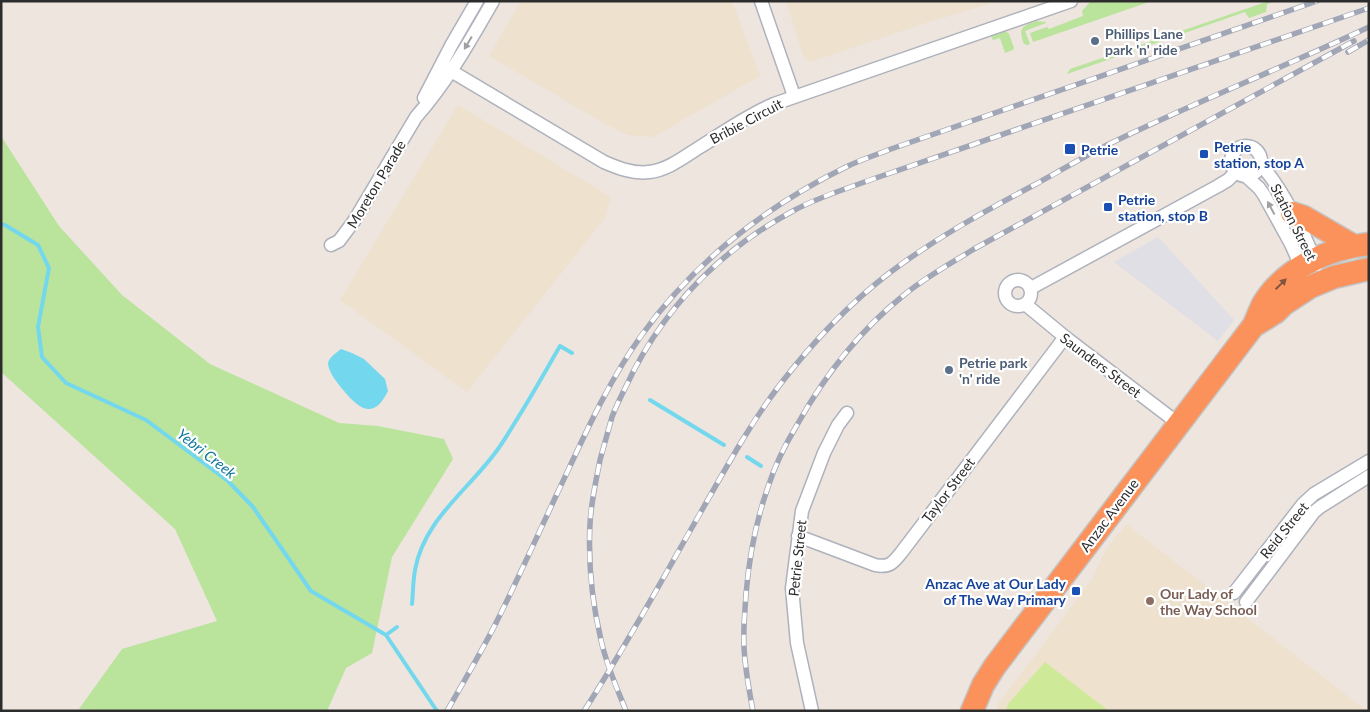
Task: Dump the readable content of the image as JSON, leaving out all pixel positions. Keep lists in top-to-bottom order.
{
  "streets": {
    "highway": ["Anzac Avenue"],
    "street": [
      "Bribie Circuit",
      "Moreton Parade",
      "Station Street",
      "Saunders Street",
      "Taylor Street",
      "Reid Street",
      "Petrie Street"
    ]
  },
  "crossings": [
    ["Bribie Circuit", "Moreton Parade"],
    ["Station Street", "Anzac Avenue"],
    ["Saunders Street", "Taylor Street"],
    ["Saunders Street", "Anzac Avenue"],
    ["Taylor Street", "Petrie Street"]
  ],
  "water": ["Yebri Creek"],
  "places": {
    "other": ["Phillips Lane park 'n' ride", "Petrie park 'n' ride", "Our Lady of the Way School"],
    "transit": [
      "Petrie",
      "Petrie station, stop A",
      "Petrie station, stop B",
      "Anzac Ave at Our Lady of The Way Primary"
    ]
  }
}
